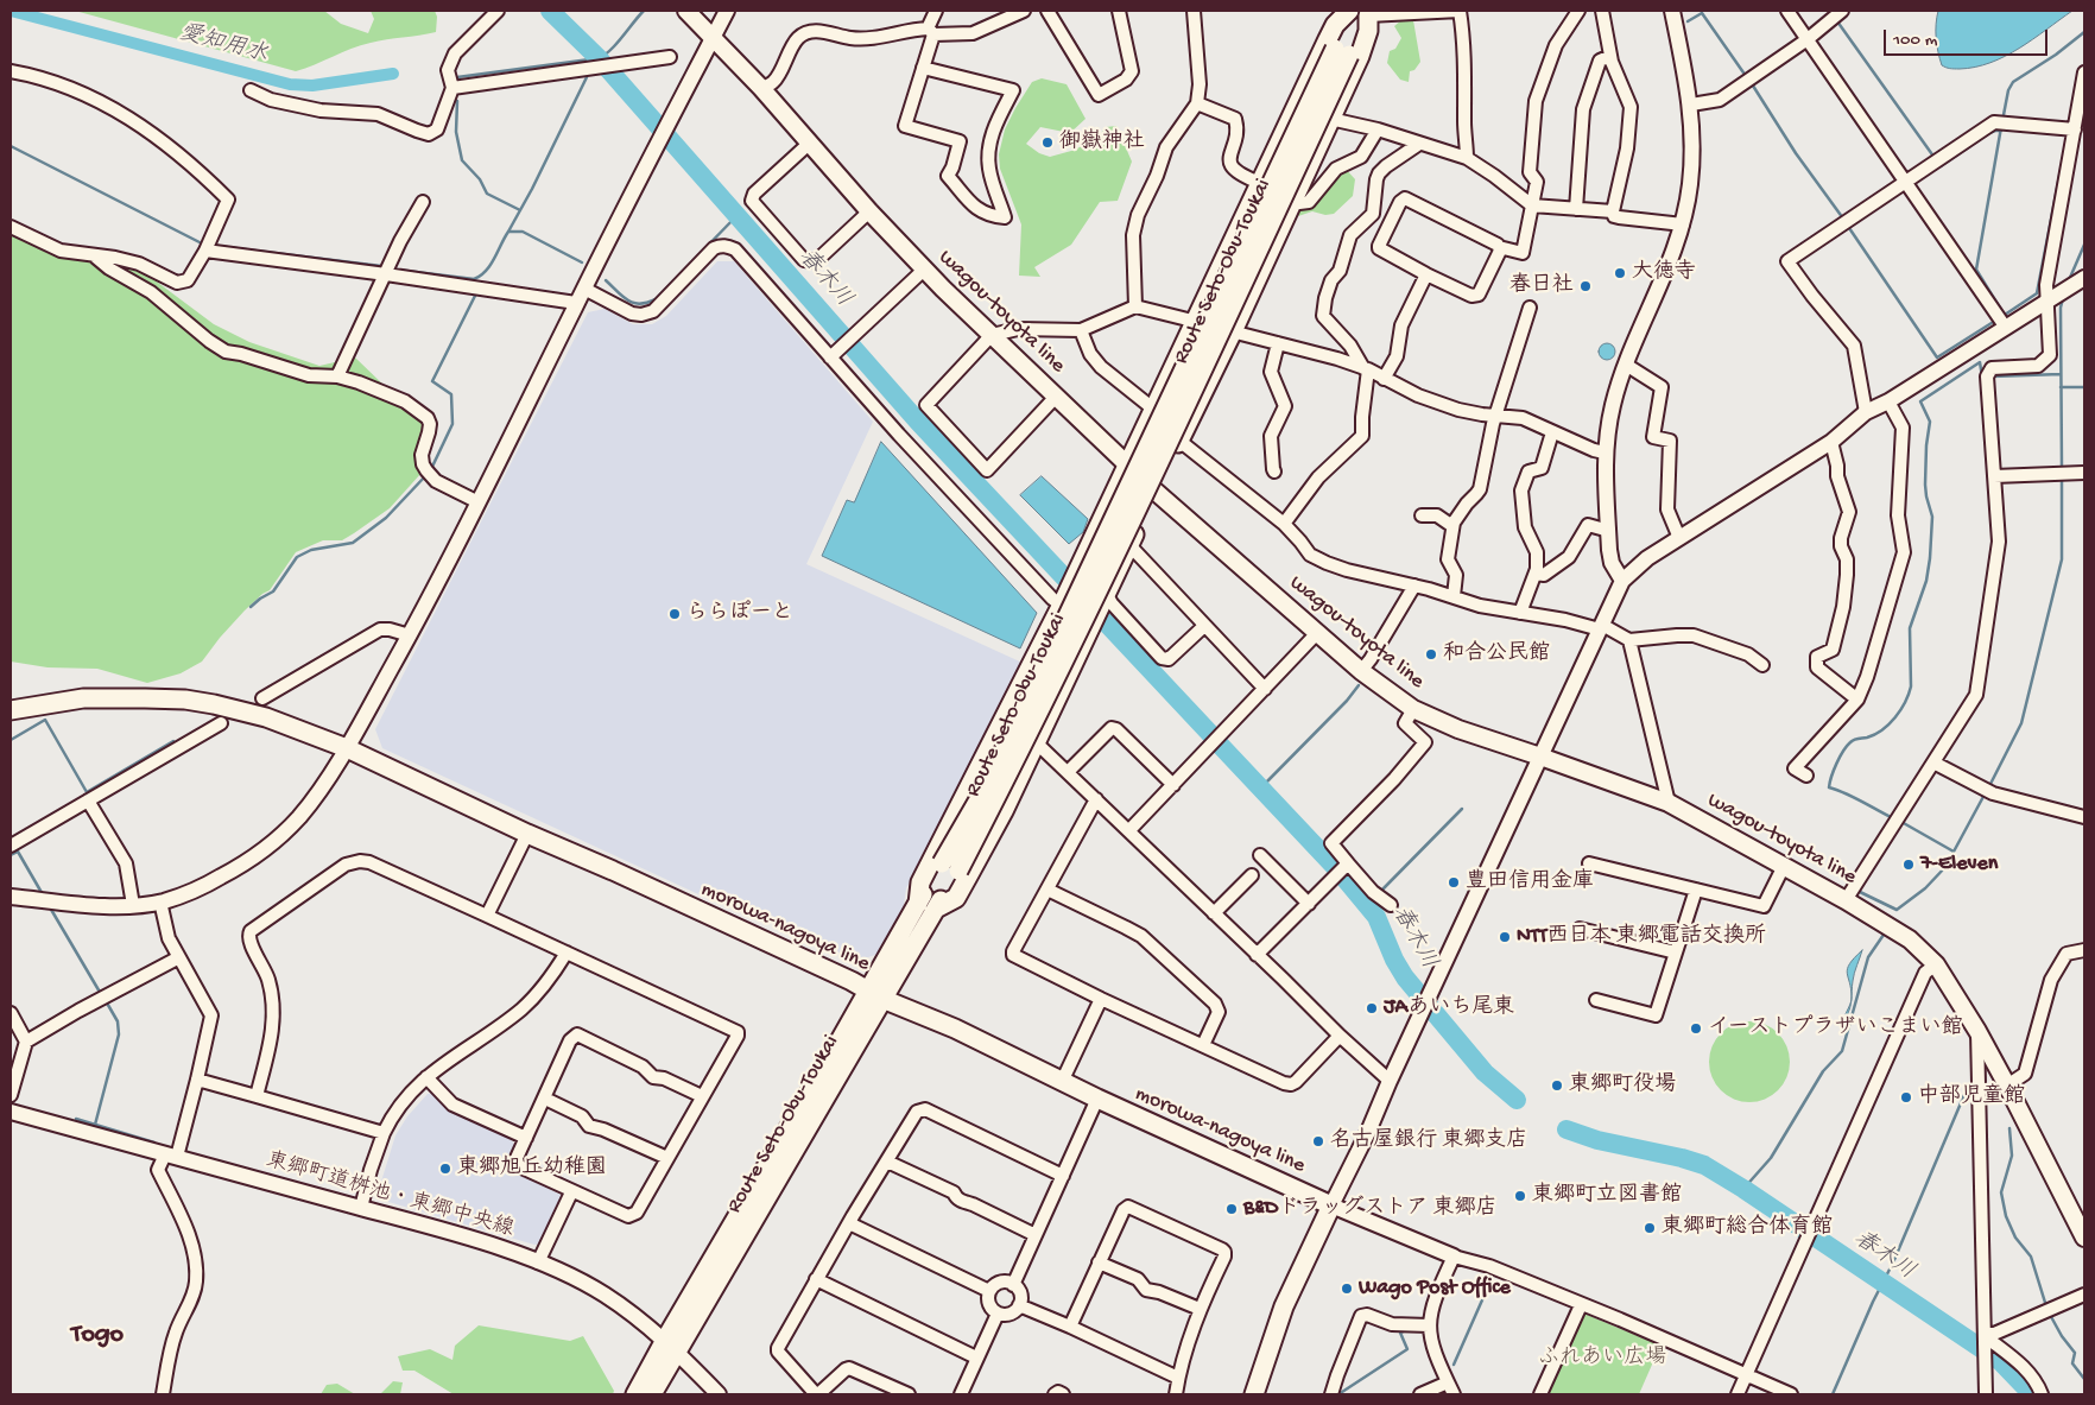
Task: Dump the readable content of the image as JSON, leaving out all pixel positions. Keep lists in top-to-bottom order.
{
  "streets": {
    "main road": ["Route Seto-Obu-Toukai", "wagou-toyota line", "morowa-nagoya line"],
    "street": ["東郷町道桝池・東郷中央線"]
  },
  "crossings": [
    ["Route Seto-Obu-Toukai", "morowa-nagoya line"],
    ["Route Seto-Obu-Toukai", "東郷町道桝池・東郷中央線"]
  ],
  "districts": ["Togo"],
  "water": ["愛知用水", "春木川"],
  "parks": ["ふれあい広場"],
  "places": [
    "御嶽神社",
    "大徳寺",
    "春日社",
    "ららぽーと",
    "和合公民館",
    "7-Eleven",
    "豊田信用金庫",
    "NTT西日本 東郷電話交換所",
    "JAあいち尾東",
    "イーストプラザいこまい館",
    "東郷町役場",
    "中部児童館",
    "名古屋銀行 東郷支店",
    "東郷旭丘幼稚園",
    "東郷町立図書館",
    "B&Dドラッグストア 東郷店",
    "東郷町総合体育館",
    "Wago Post Office"
  ],
  "scale_bar": "100 m"
}
